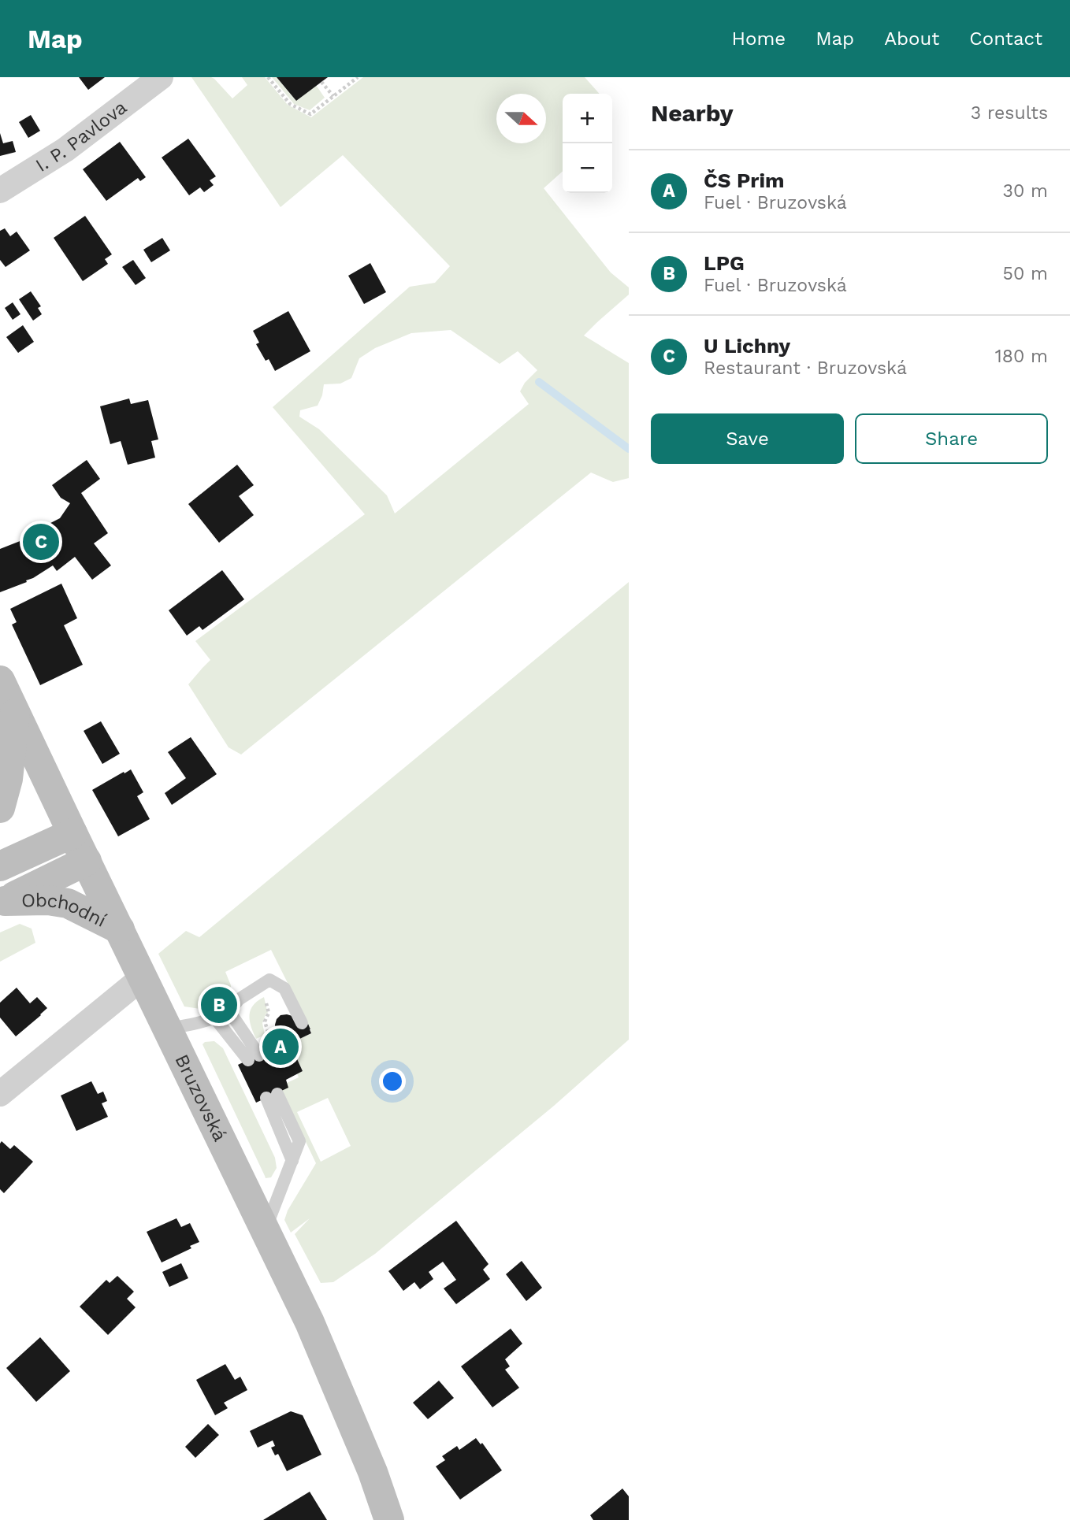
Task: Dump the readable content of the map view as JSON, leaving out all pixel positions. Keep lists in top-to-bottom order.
{
  "streets": {
    "main road": ["Obchodní", "Bruzovská"],
    "street": ["I. P. Pavlova"]
  },
  "crossings": [
    ["Obchodní", "Bruzovská"]
  ],
  "north": "right",
  "page": {
    "header": "Map",
    "nav": [
      "Home",
      "Map",
      "About",
      "Contact"
    ],
    "heading": ["Nearby", "3 results"],
    "map_buttons": ["+", "−"],
    "list": [
      {
        "mark": "A",
        "name": "ČS Prim",
        "note": "Fuel · Bruzovská",
        "value": "30 m"
      },
      {
        "mark": "B",
        "name": "LPG",
        "note": "Fuel · Bruzovská",
        "value": "50 m"
      },
      {
        "mark": "C",
        "name": "U Lichny",
        "note": "Restaurant · Bruzovská",
        "value": "180 m"
      }
    ],
    "buttons": ["Save", "Share"],
    "pins": ["C", "B", "A"]
  }
}
